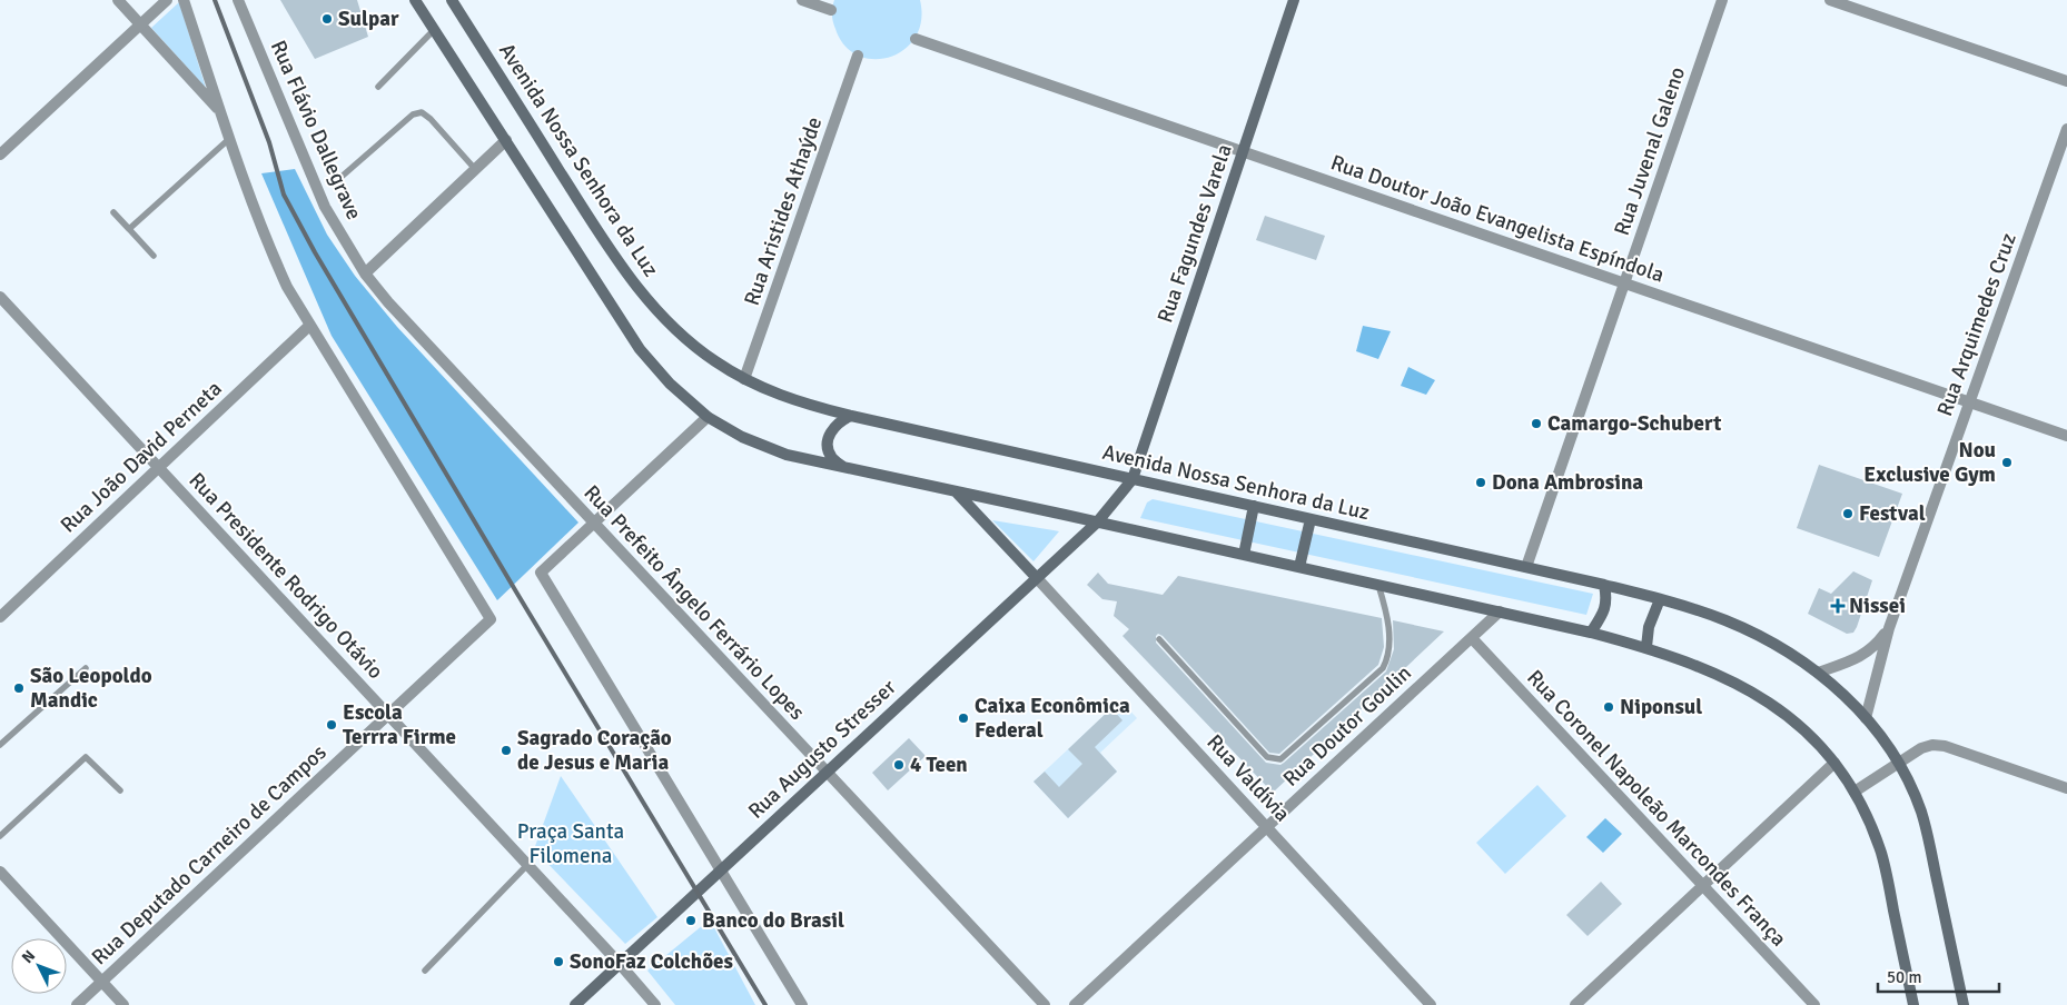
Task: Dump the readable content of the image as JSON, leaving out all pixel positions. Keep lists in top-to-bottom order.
{
  "streets": {
    "main road": ["Avenida Nossa Senhora da Luz", "Rua Fagundes Varela", "Rua Augusto Stresser"],
    "street": [
      "Rua Flávio Dallegrave",
      "Rua Juvenal Galeno",
      "Rua Aristides Athaýde",
      "Rua Doutor João Evangelista Espíndola",
      "Rua Arquimedes Cruz",
      "Rua João David Perneta",
      "Rua Presidente Rodrigo Otávio",
      "Rua Prefeito Ângelo Ferrário Lopes",
      "Rua Doutor Goulin",
      "Rua Valdívia",
      "Rua Coronel Napoleão Marcondes França",
      "Rua Deputado Carneiro de Campos"
    ]
  },
  "crossings": [
    ["Rua Flávio Dallegrave", "Rua Prefeito Ângelo Ferrário Lopes"],
    ["Rua Juvenal Galeno", "Avenida Nossa Senhora da Luz"],
    ["Rua Juvenal Galeno", "Rua Doutor João Evangelista Espíndola"],
    ["Avenida Nossa Senhora da Luz", "Rua Aristides Athaýde"],
    ["Avenida Nossa Senhora da Luz", "Rua Fagundes Varela"],
    ["Avenida Nossa Senhora da Luz", "Rua Arquimedes Cruz"],
    ["Avenida Nossa Senhora da Luz", "Rua Augusto Stresser"],
    ["Rua Doutor João Evangelista Espíndola", "Rua Fagundes Varela"],
    ["Rua Doutor João Evangelista Espíndola", "Rua Arquimedes Cruz"],
    ["Rua Fagundes Varela", "Rua Augusto Stresser"],
    ["Rua João David Perneta", "Rua Presidente Rodrigo Otávio"],
    ["Rua João David Perneta", "Rua Deputado Carneiro de Campos"],
    ["Rua Presidente Rodrigo Otávio", "Rua Augusto Stresser"],
    ["Rua Presidente Rodrigo Otávio", "Rua Deputado Carneiro de Campos"],
    ["Rua Prefeito Ângelo Ferrário Lopes", "Rua Augusto Stresser"],
    ["Rua Doutor Goulin", "Rua Valdívia"],
    ["Rua Doutor Goulin", "Rua Coronel Napoleão Marcondes França"],
    ["Rua Augusto Stresser", "Rua Valdívia"]
  ],
  "parks": ["Praça Santa Filomena"],
  "places": {
    "other": [
      "Sulpar",
      "Camargo-Schubert",
      "Nou Exclusive Gym",
      "Dona Ambrosina",
      "Festval",
      "São Leopoldo Mandic",
      "Niponsul",
      "Caixa Econômica Federal",
      "Escola Terrra Firme",
      "Sagrado Coração de Jesus e Maria",
      "4 Teen",
      "Banco do Brasil",
      "SonoFaz Colchões"
    ],
    "health": ["Nissei"]
  },
  "scale_bar": "50 m",
  "north": "top left"
}
